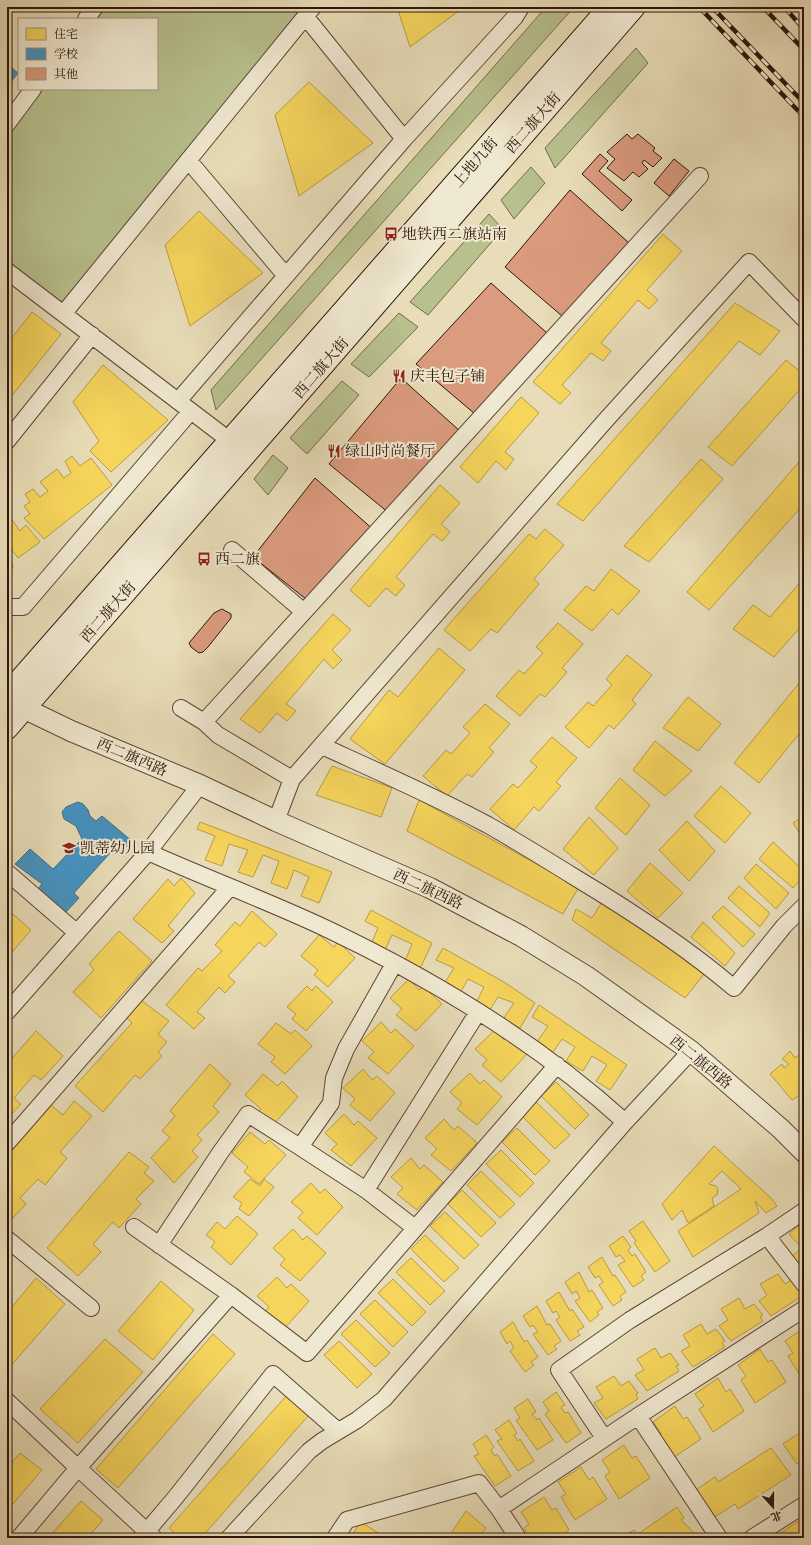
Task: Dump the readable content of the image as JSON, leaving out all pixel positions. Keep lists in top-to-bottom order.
{
  "streets": {
    "main road": ["西二旗大街", "上地九街"],
    "street": ["西二旗西路"]
  },
  "crossings": [
    ["西二旗大街", "上地九街"],
    ["西二旗大街", "西二旗西路"]
  ],
  "places": {
    "bus stop": ["地铁西二旗站南", "西二旗"],
    "restaurant": ["庆丰包子铺", "绿山时尚餐厅"],
    "school or university": ["凯蒂幼儿园"]
  },
  "legend": ["住宅", "学校", "其他"],
  "north": "bottom"
}
